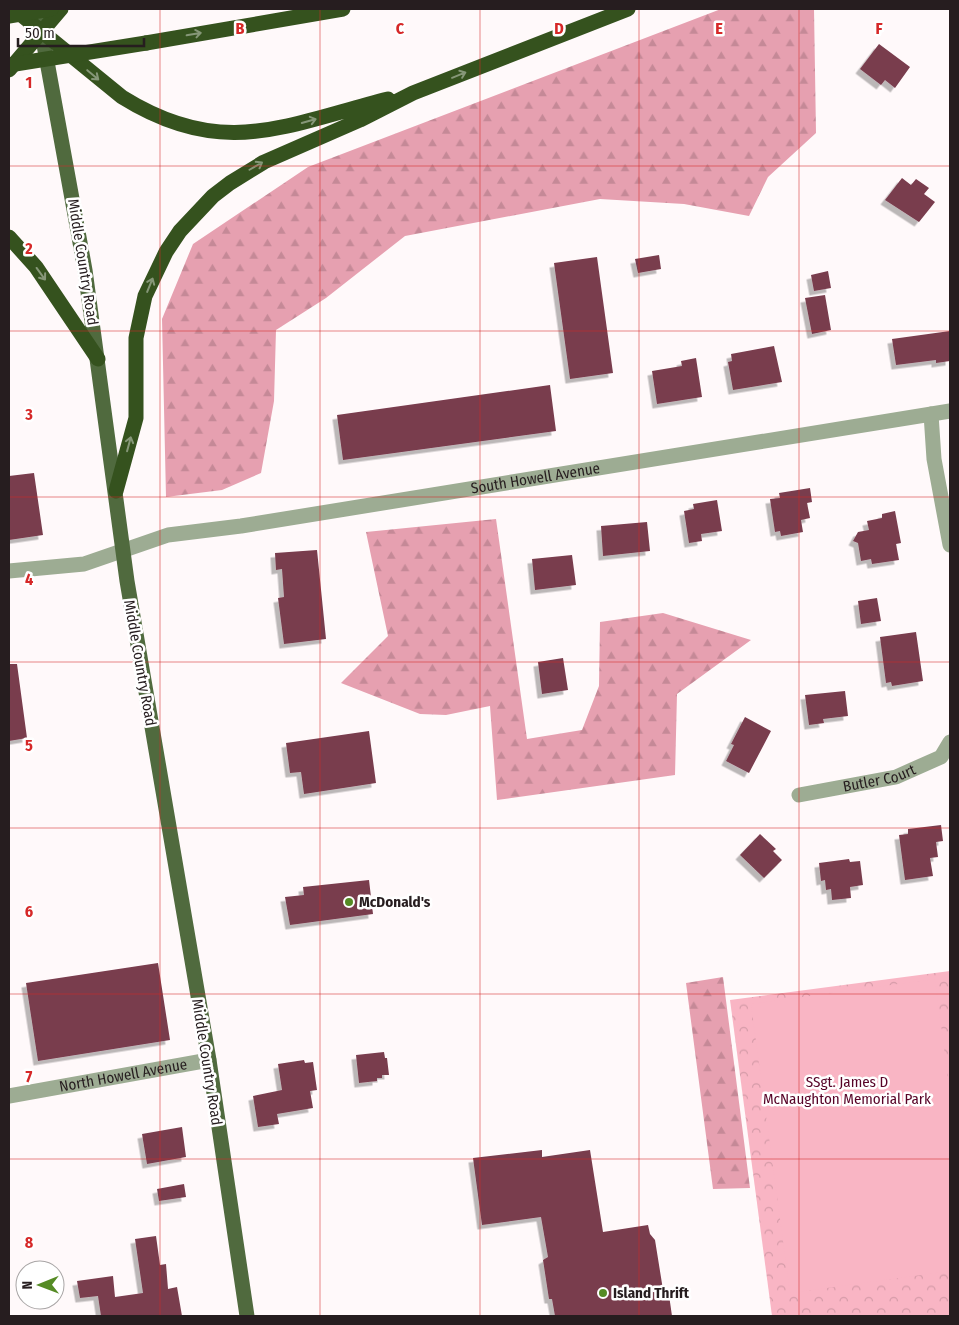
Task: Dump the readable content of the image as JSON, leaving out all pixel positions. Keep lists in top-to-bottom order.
{
  "streets": {
    "main road": ["Middle Country Road"],
    "street": ["South Howell Avenue", "Butler Court", "North Howell Avenue"]
  },
  "crossings": [
    ["Middle Country Road", "South Howell Avenue"],
    ["Middle Country Road", "North Howell Avenue"]
  ],
  "parks": ["SSgt. James D McNaughton Memorial Park"],
  "places": ["McDonald's", "Island Thrift"],
  "scale_bar": "50 m",
  "north": "left",
  "grid": {
    "columns": [
      "B",
      "C",
      "D",
      "E",
      "F"
    ],
    "rows": [
      "1",
      "2",
      "3",
      "4",
      "5",
      "6",
      "7",
      "8"
    ]
  }
}
